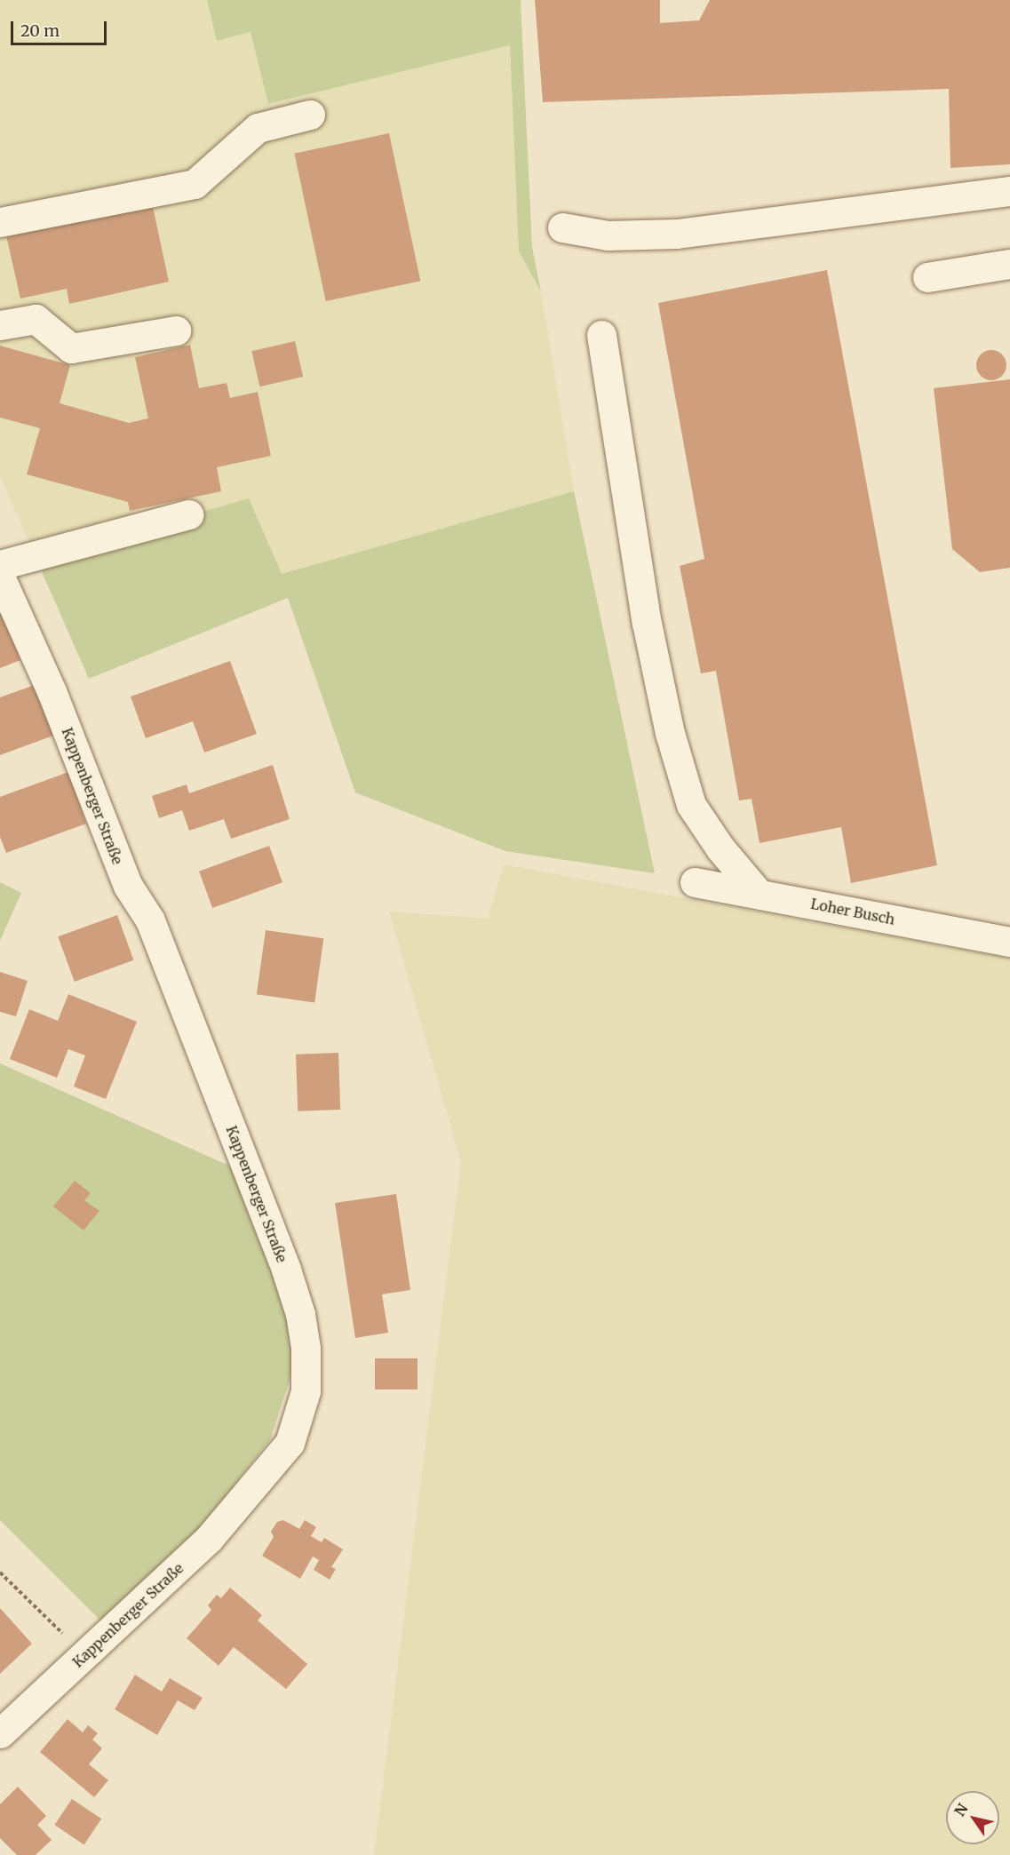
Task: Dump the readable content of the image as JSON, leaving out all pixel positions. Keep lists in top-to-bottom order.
{
  "streets": {
    "street": ["Kappenberger Straße", "Loher Busch"]
  },
  "scale_bar": "20 m",
  "north": "top left"
}
